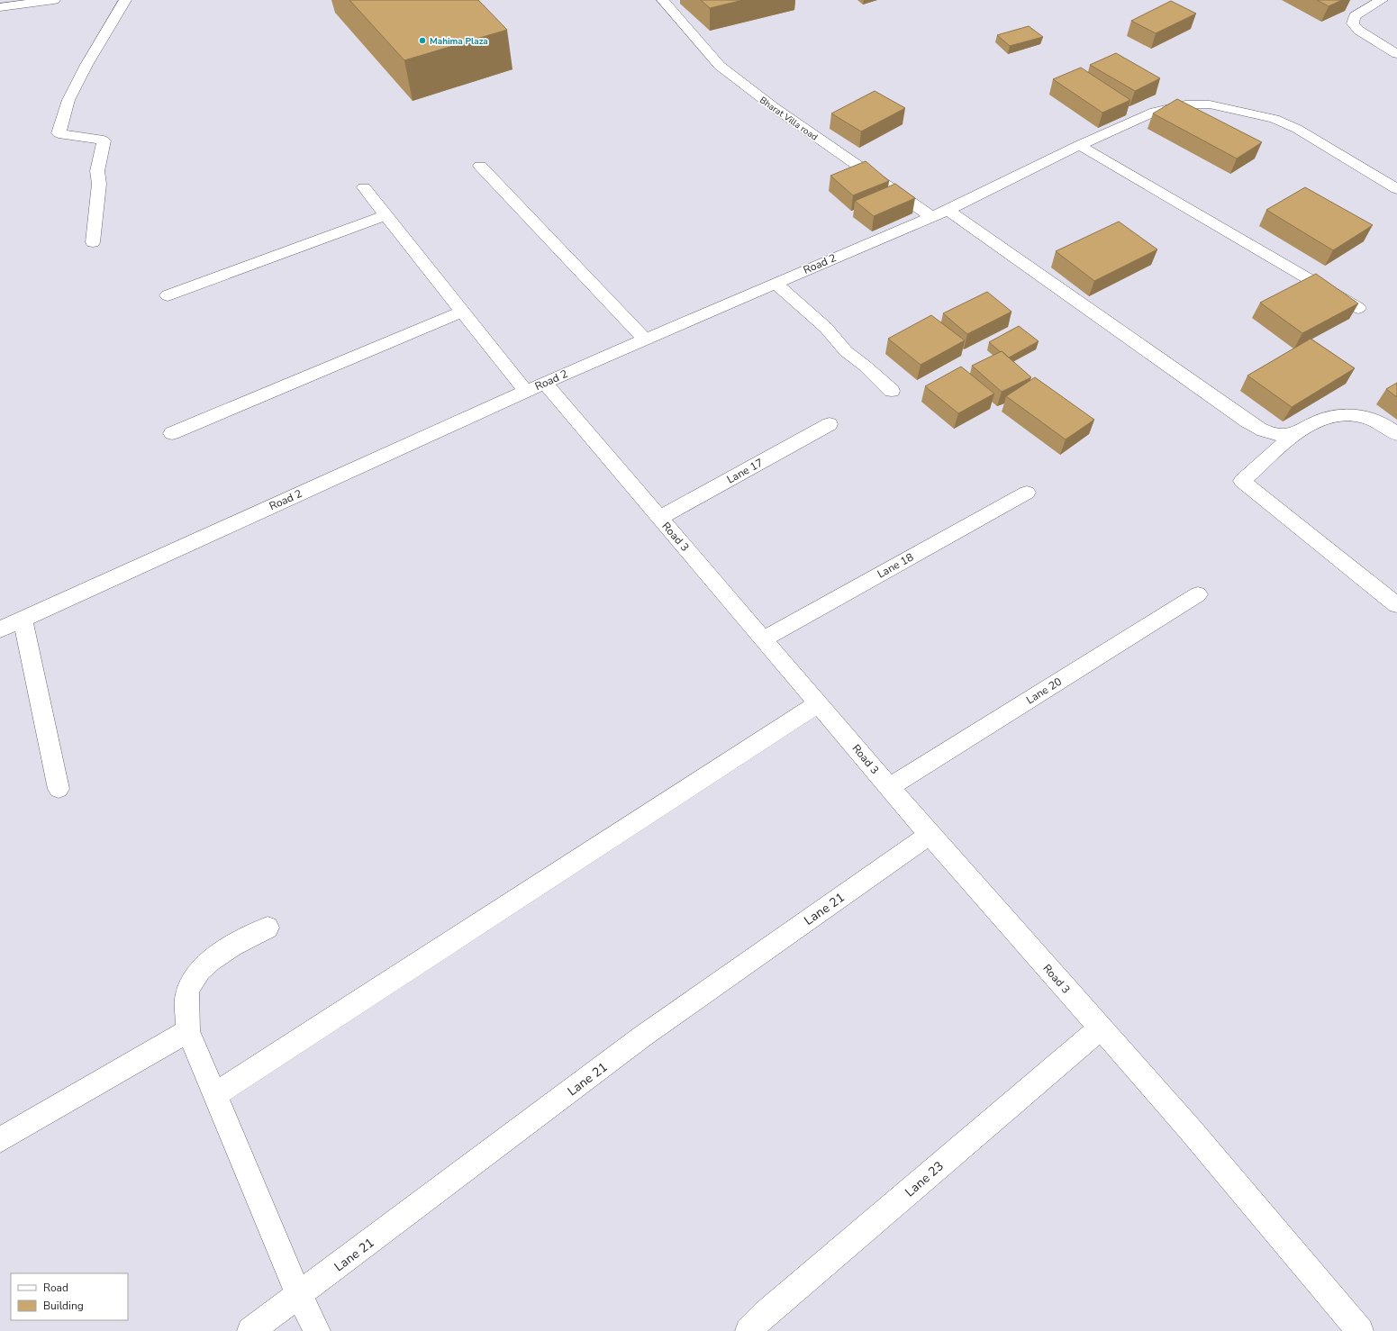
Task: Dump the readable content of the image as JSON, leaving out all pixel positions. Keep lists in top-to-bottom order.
{
  "streets": {
    "street": [
      "Bharat Villa road",
      "Road 2",
      "Lane 17",
      "Road 3",
      "Lane 18",
      "Lane 20",
      "Lane 21",
      "Lane 23"
    ]
  },
  "crossings": [
    ["Bharat Villa road", "Road 2"],
    ["Road 2", "Road 3"],
    ["Lane 17", "Road 3"],
    ["Road 3", "Lane 18"],
    ["Road 3", "Lane 20"],
    ["Road 3", "Lane 21"],
    ["Road 3", "Lane 23"]
  ],
  "places": ["Mahima Plaza"],
  "legend": ["Road", "Building"]
}
